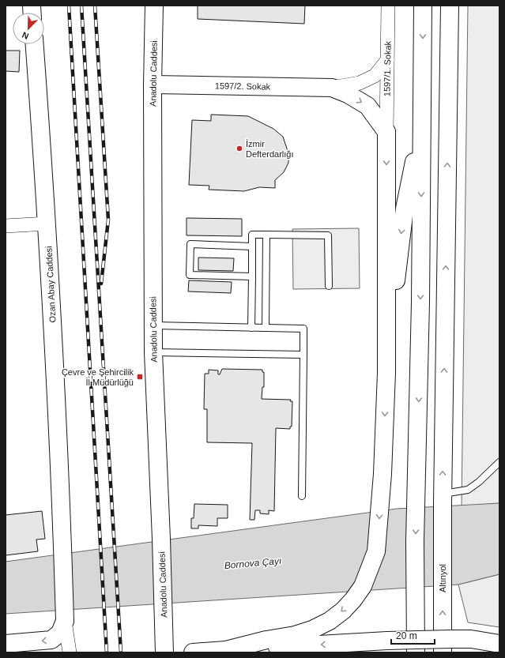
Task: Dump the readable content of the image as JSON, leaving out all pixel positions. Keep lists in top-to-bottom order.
{
  "streets": {
    "main road": [
      "Anadolu Caddesi",
      "1597/2. Sokak",
      "Ozan Abay Caddesi",
      "Altınyol"
    ],
    "street": ["1597/1. Sokak"]
  },
  "crossings": [
    ["Anadolu Caddesi", "1597/2. Sokak"]
  ],
  "water": ["Bornova Çayı"],
  "places": {
    "other": ["İzmir Defterdarlığı"],
    "transit": ["Çevre ve Şehircilik İl Müdürlüğü"]
  },
  "scale_bar": "20 m",
  "north": "bottom left"
}
